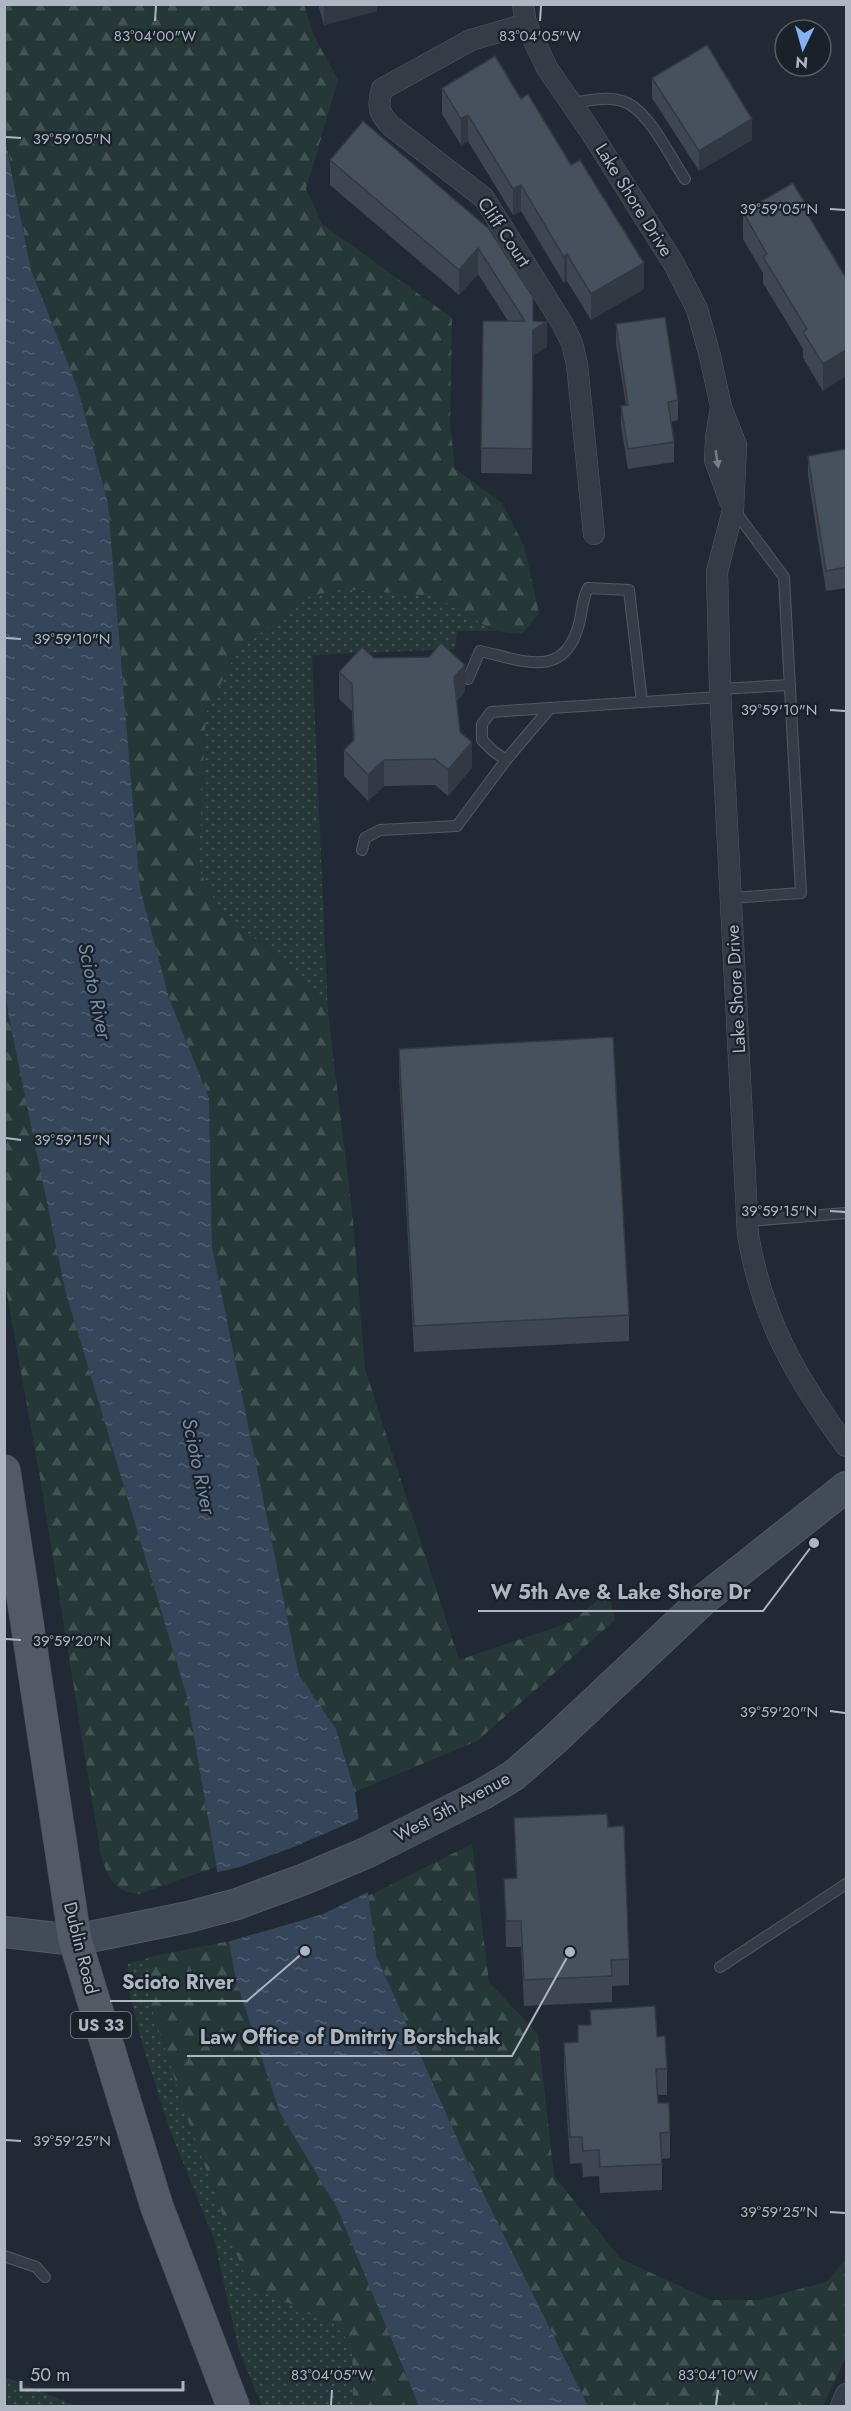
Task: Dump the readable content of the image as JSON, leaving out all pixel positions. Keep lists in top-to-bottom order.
{
  "streets": {
    "main road": ["West 5th Avenue", "Dublin Road", "US 33"],
    "street": ["Lake Shore Drive", "Cliff Court"]
  },
  "crossings": [
    ["Lake Shore Drive", "Cliff Court"],
    ["West 5th Avenue", "Dublin Road"]
  ],
  "water": ["Scioto River"],
  "places": ["W 5th Ave & Lake Shore Dr", "Scioto River", "Law Office of Dmitriy Borshchak"],
  "scale_bar": "50 m",
  "north": "bottom",
  "coordinates": [
    "83°04'00\"W",
    "83°04'05\"W",
    "39°59'05\"N",
    "39°59'10\"N",
    "39°59'15\"N",
    "39°59'20\"N",
    "39°59'25\"N",
    "83°04'10\"W"
  ]
}
